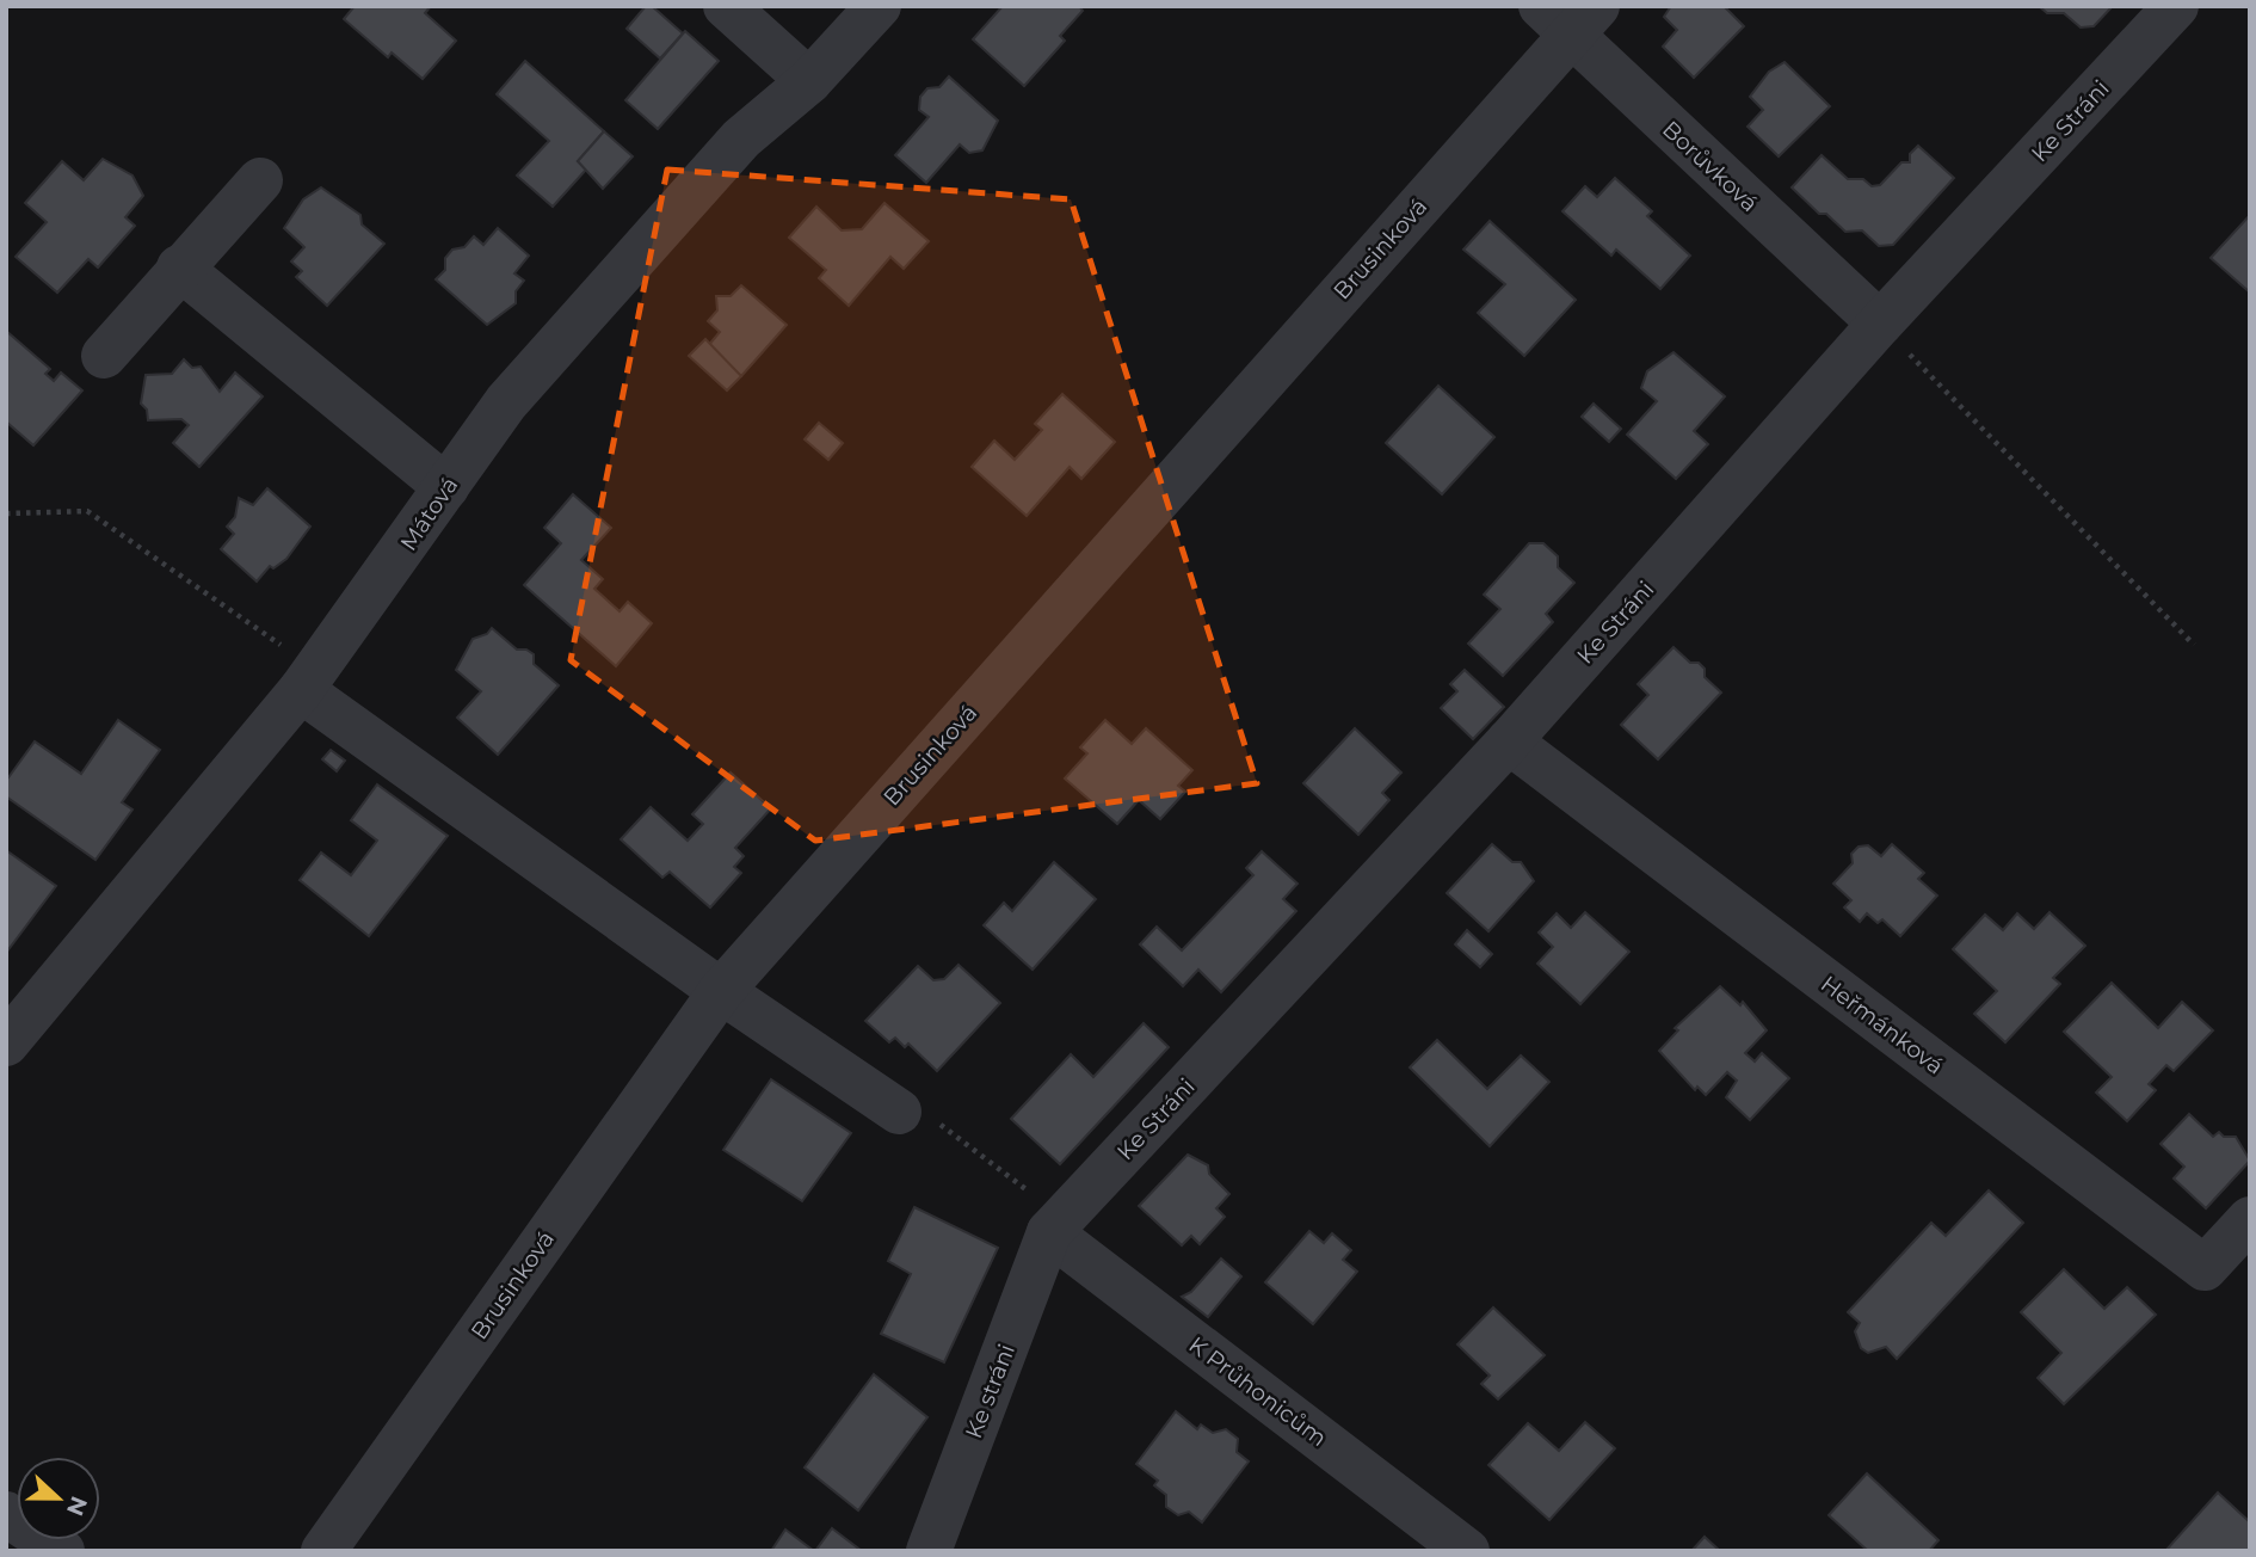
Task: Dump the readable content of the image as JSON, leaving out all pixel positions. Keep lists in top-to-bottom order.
{
  "streets": {
    "street": [
      "Ke Stráni",
      "Borůvková",
      "Brusinková",
      "Mátová",
      "Heřmánková",
      "Ke stráni",
      "K Průhonicům"
    ]
  },
  "crossings": [
    ["Ke Stráni", "Borůvková"],
    ["Ke Stráni", "Heřmánková"],
    ["Ke Stráni", "Ke stráni"],
    ["Ke Stráni", "K Průhonicům"],
    ["Borůvková", "Brusinková"],
    ["Ke stráni", "K Průhonicům"]
  ],
  "north": "right"
}
